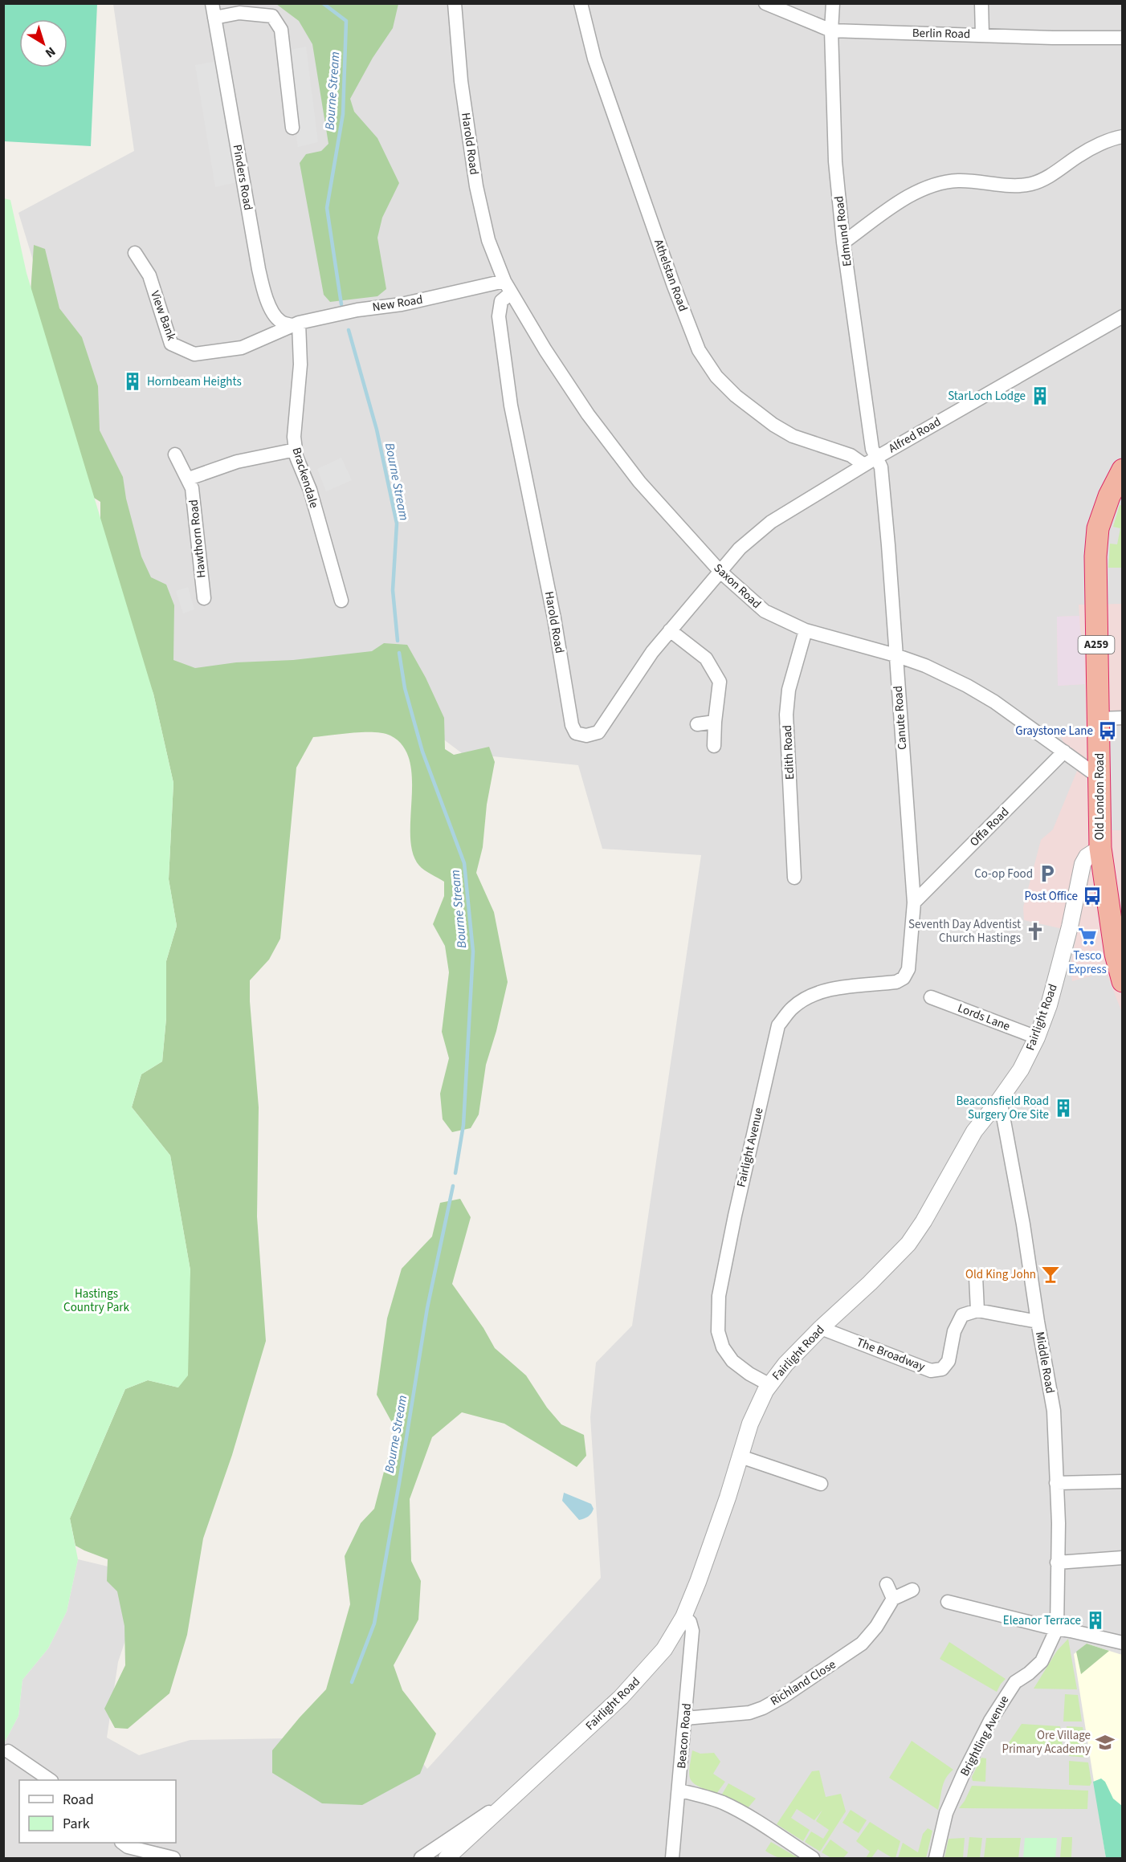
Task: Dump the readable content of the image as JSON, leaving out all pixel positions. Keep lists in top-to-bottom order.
{
  "streets": {
    "highway": ["A259", "Old London Road"],
    "street": [
      "Berlin Road",
      "Harold Road",
      "Pinders Road",
      "Edmund Road",
      "Athelstan Road",
      "New Road",
      "View Bank",
      "Alfred Road",
      "Brackendale",
      "Hawthorn Road",
      "Saxon Road",
      "Canute Road",
      "Edith Road",
      "Offa Road",
      "Lords Lane",
      "Fairlight Road",
      "Fairlight Avenue",
      "The Broadway",
      "Middle Road",
      "Richland Close",
      "Beacon Road",
      "Brightling Avenue"
    ]
  },
  "crossings": [
    ["Berlin Road", "Edmund Road"],
    ["Harold Road", "New Road"],
    ["Harold Road", "Alfred Road"],
    ["Harold Road", "Saxon Road"],
    ["Pinders Road", "New Road"],
    ["Pinders Road", "View Bank"],
    ["Pinders Road", "Brackendale"],
    ["Edmund Road", "Alfred Road"],
    ["Edmund Road", "Canute Road"],
    ["Athelstan Road", "Alfred Road"],
    ["New Road", "View Bank"],
    ["New Road", "Brackendale"],
    ["New Road", "Saxon Road"],
    ["View Bank", "Brackendale"],
    ["Alfred Road", "Saxon Road"],
    ["Alfred Road", "Canute Road"],
    ["Saxon Road", "Canute Road"],
    ["Saxon Road", "Edith Road"],
    ["Saxon Road", "Old London Road"],
    ["Saxon Road", "Offa Road"],
    ["Canute Road", "Offa Road"],
    ["Canute Road", "Fairlight Avenue"],
    ["Old London Road", "Fairlight Road"],
    ["Lords Lane", "Fairlight Road"],
    ["Fairlight Road", "Fairlight Avenue"],
    ["Fairlight Road", "The Broadway"],
    ["Fairlight Road", "Middle Road"],
    ["Fairlight Road", "Beacon Road"],
    ["Middle Road", "Brightling Avenue"],
    ["Richland Close", "Beacon Road"]
  ],
  "water": ["Bourne Stream"],
  "parks": ["Hastings Country Park"],
  "places": {
    "building": [
      "Hornbeam Heights",
      "StarLoch Lodge",
      "Beaconsfield Road Surgery Ore Site",
      "Eleanor Terrace"
    ],
    "bus stop": ["Graystone Lane", "Post Office"],
    "parking": ["Co-op Food"],
    "church": ["Seventh Day Adventist Church Hastings"],
    "supermarket": ["Tesco Express"],
    "bar": ["Old King John"],
    "school or university": ["Ore Village Primary Academy"]
  },
  "legend": ["Road", "Park"],
  "north": "bottom right"
}
